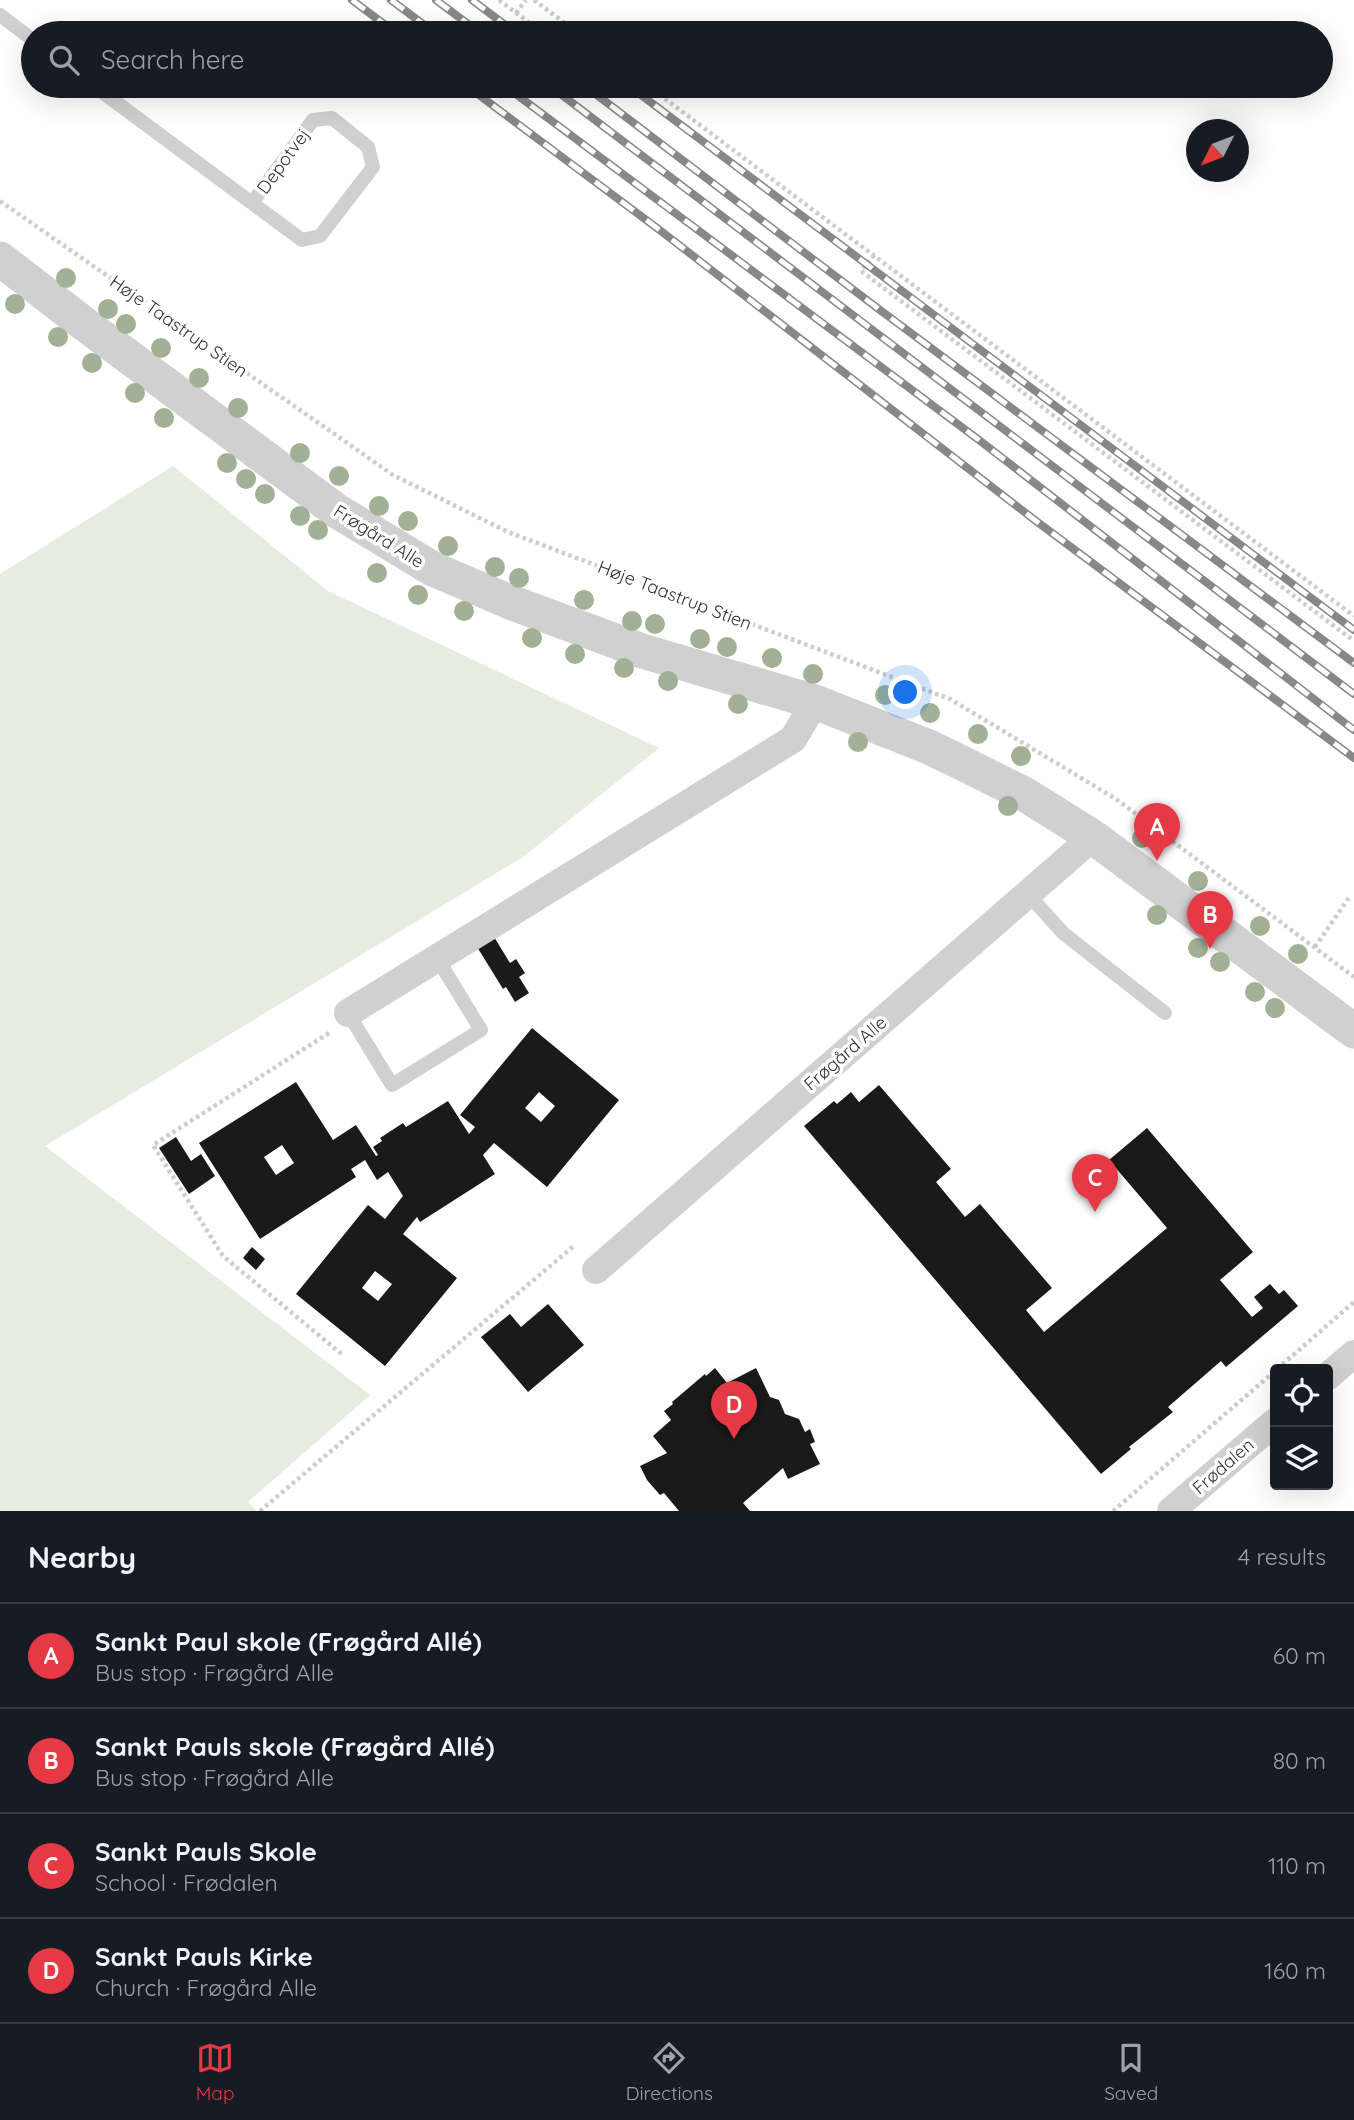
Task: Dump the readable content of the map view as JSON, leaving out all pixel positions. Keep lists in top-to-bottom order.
{
  "streets": {
    "street": ["Frøgård Alle", "Frødalen"],
    "lane": ["Depotvej"],
    "path": ["Høje Taastrup Stien"]
  },
  "north": "bottom left",
  "page": {
    "search": "Search here",
    "pins": [
      "A",
      "B",
      "C",
      "D"
    ],
    "heading": ["Nearby", "4 results"],
    "list": [
      {
        "mark": "A",
        "name": "Sankt Paul skole (Frøgård Allé)",
        "note": "Bus stop · Frøgård Alle",
        "value": "60 m"
      },
      {
        "mark": "B",
        "name": "Sankt Pauls skole (Frøgård Allé)",
        "note": "Bus stop · Frøgård Alle",
        "value": "80 m"
      },
      {
        "mark": "C",
        "name": "Sankt Pauls Skole",
        "note": "School · Frødalen",
        "value": "110 m"
      },
      {
        "mark": "D",
        "name": "Sankt Pauls Kirke",
        "note": "Church · Frøgård Alle",
        "value": "160 m"
      }
    ],
    "nav": ["Map", "Directions", "Saved"]
  }
}
